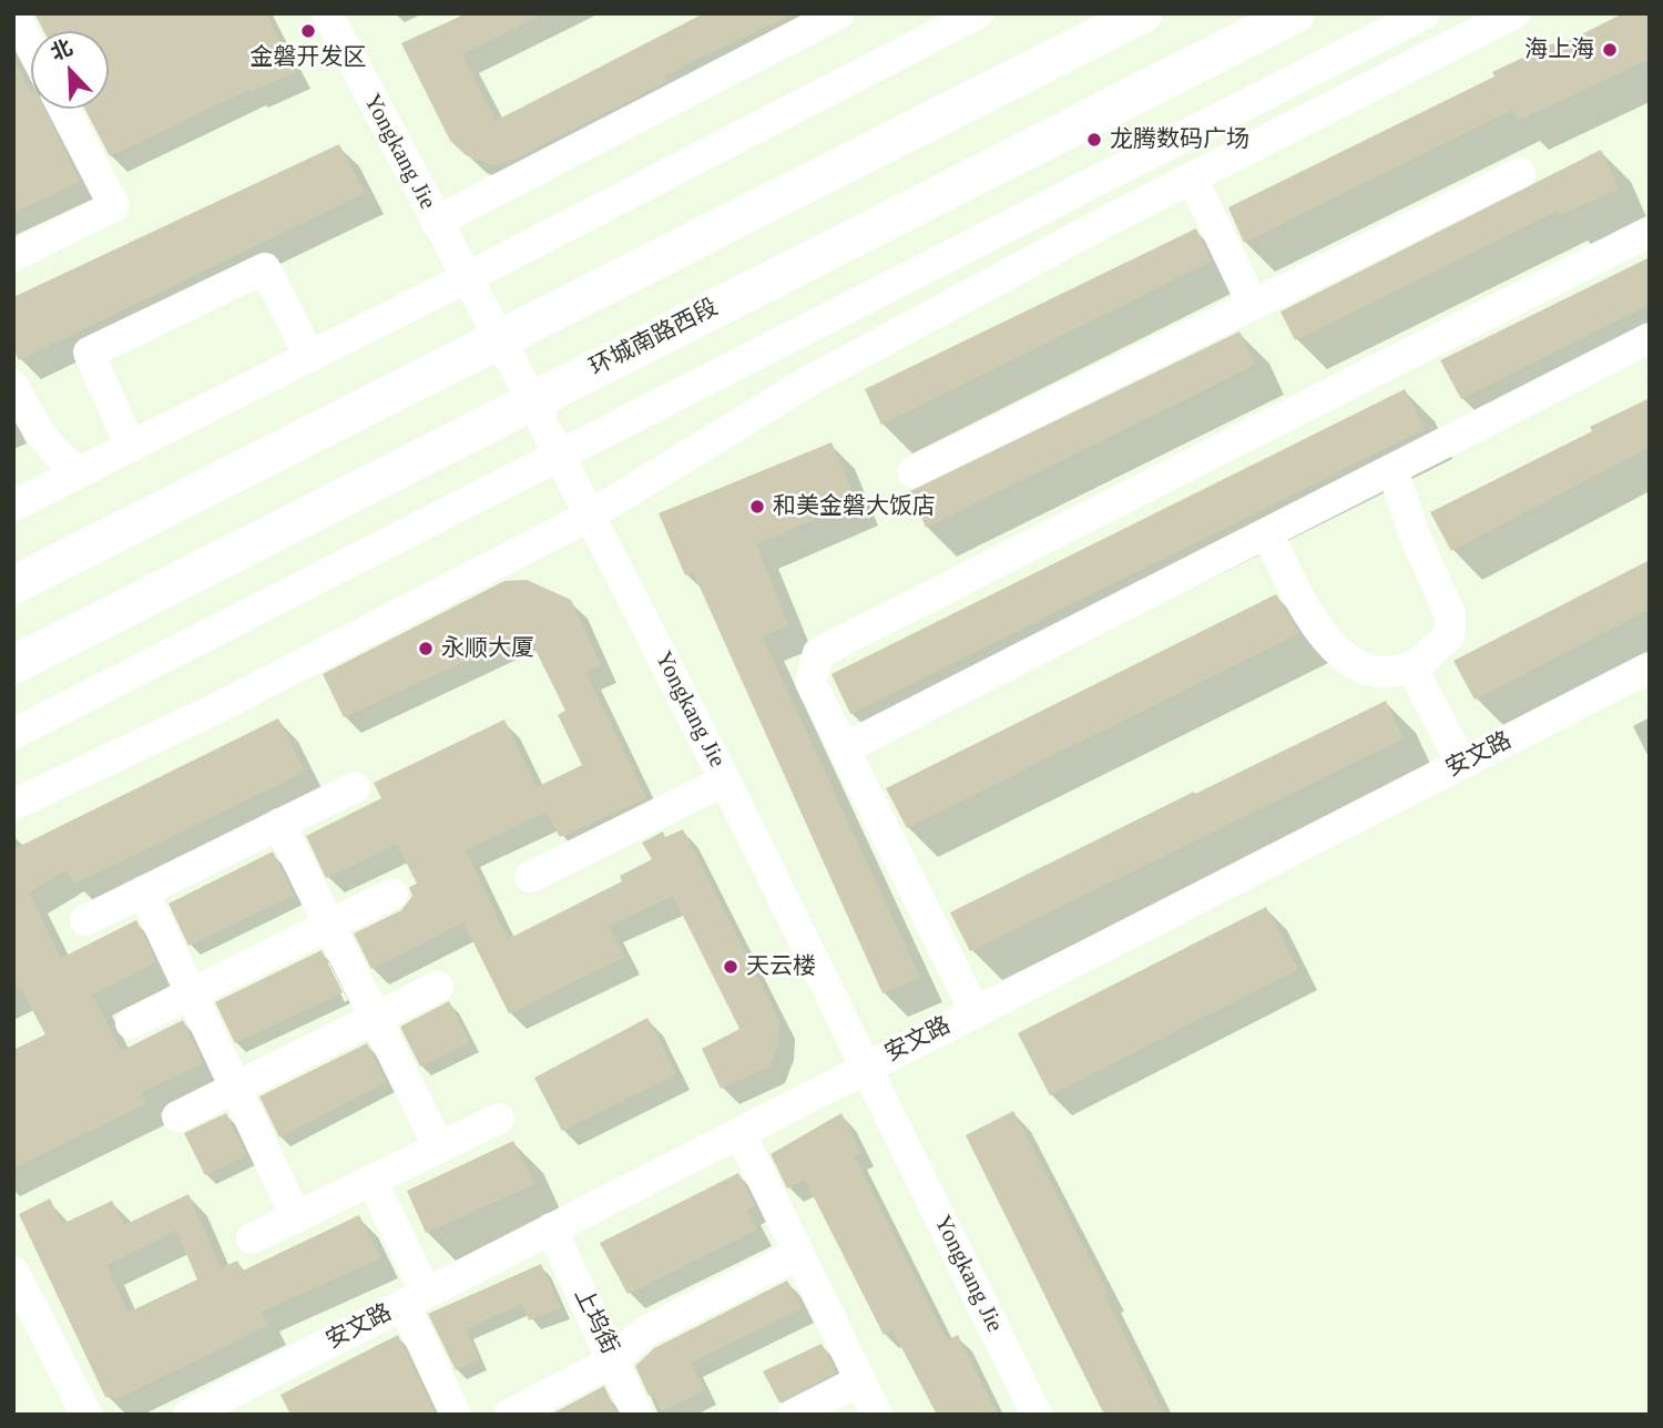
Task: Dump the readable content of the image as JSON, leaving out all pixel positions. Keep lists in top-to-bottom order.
{
  "streets": {
    "main road": ["环城南路西段"],
    "street": ["Yongkang Jie", "安文路", "上坞街"]
  },
  "crossings": [
    ["Yongkang Jie", "环城南路西段"],
    ["Yongkang Jie", "安文路"],
    ["安文路", "上坞街"]
  ],
  "places": [
    "金磐开发区",
    "海上海",
    "龙腾数码广场",
    "和美金磐大饭店",
    "永顺大厦",
    "天云楼"
  ],
  "north": "top left"
}
